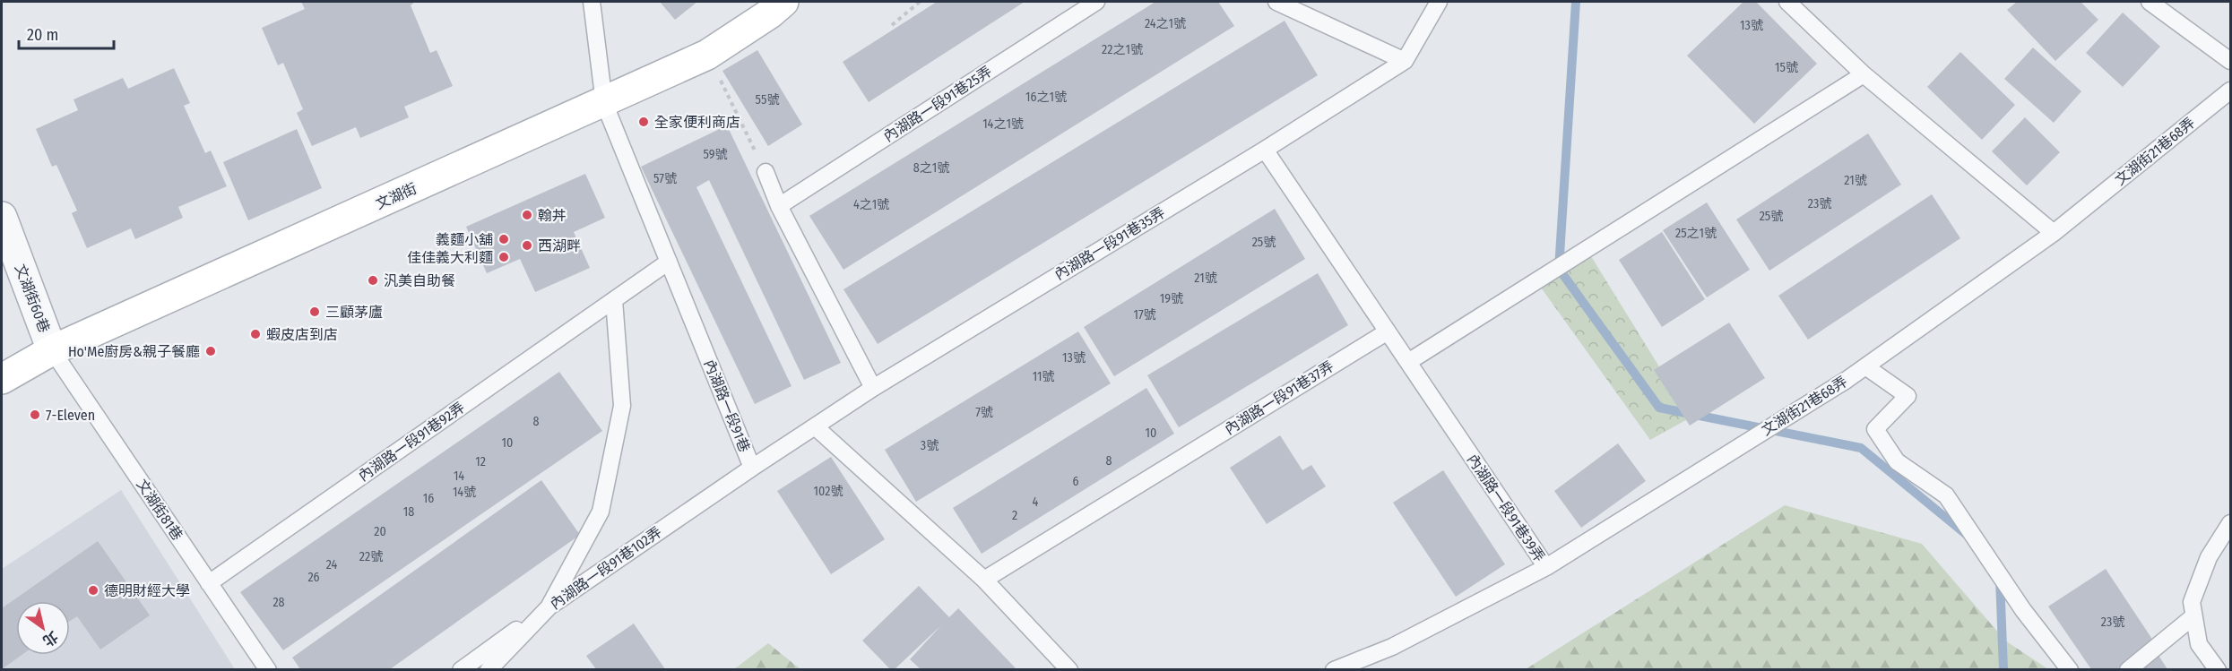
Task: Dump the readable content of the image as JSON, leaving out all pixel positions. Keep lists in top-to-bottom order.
{
  "streets": {
    "street": ["文湖街", "文湖街60巷"],
    "lane": [
      "內湖路一段91巷25弄",
      "文湖街21巷68弄",
      "內湖路一段91巷35弄",
      "內湖路一段91巷37弄",
      "內湖路一段91巷",
      "內湖路一段91巷92弄",
      "內湖路一段91巷39弄",
      "文湖街81巷",
      "內湖路一段91巷102弄"
    ]
  },
  "crossings": [
    ["文湖街21巷68弄", "內湖路一段91巷39弄"],
    ["文湖街", "文湖街60巷"],
    ["文湖街", "內湖路一段91巷"],
    ["文湖街", "文湖街81巷"],
    ["內湖路一段91巷35弄", "內湖路一段91巷"],
    ["文湖街60巷", "文湖街81巷"],
    ["內湖路一段91巷37弄", "內湖路一段91巷39弄"],
    ["內湖路一段91巷", "內湖路一段91巷92弄"],
    ["內湖路一段91巷", "內湖路一段91巷102弄"],
    ["內湖路一段91巷92弄", "文湖街81巷"]
  ],
  "places": [
    "全家便利商店",
    "翰丼",
    "義麵小舖",
    "西湖畔",
    "佳佳義大利麵",
    "汎美自助餐",
    "三顧茅廬",
    "蝦皮店到店",
    "Ho'Me廚房&親子餐廳",
    "7-Eleven",
    "德明財經大學"
  ],
  "house_numbers": [
    "24之1號",
    "13號",
    "22之1號",
    "15號",
    "16之1號",
    "55號",
    "14之1號",
    "59號",
    "8之1號",
    "57號",
    "21號",
    "23號",
    "4之1號",
    "25號",
    "25之1號",
    "25號",
    "21號",
    "19號",
    "17號",
    "13號",
    "11號",
    "7號",
    "8",
    "10",
    "10",
    "3號",
    "8",
    "12",
    "14",
    "6",
    "102號",
    "14號",
    "16",
    "4",
    "18",
    "2",
    "20",
    "22號",
    "24",
    "26",
    "28",
    "23號"
  ],
  "scale_bar": "20 m",
  "north": "bottom right"
}
